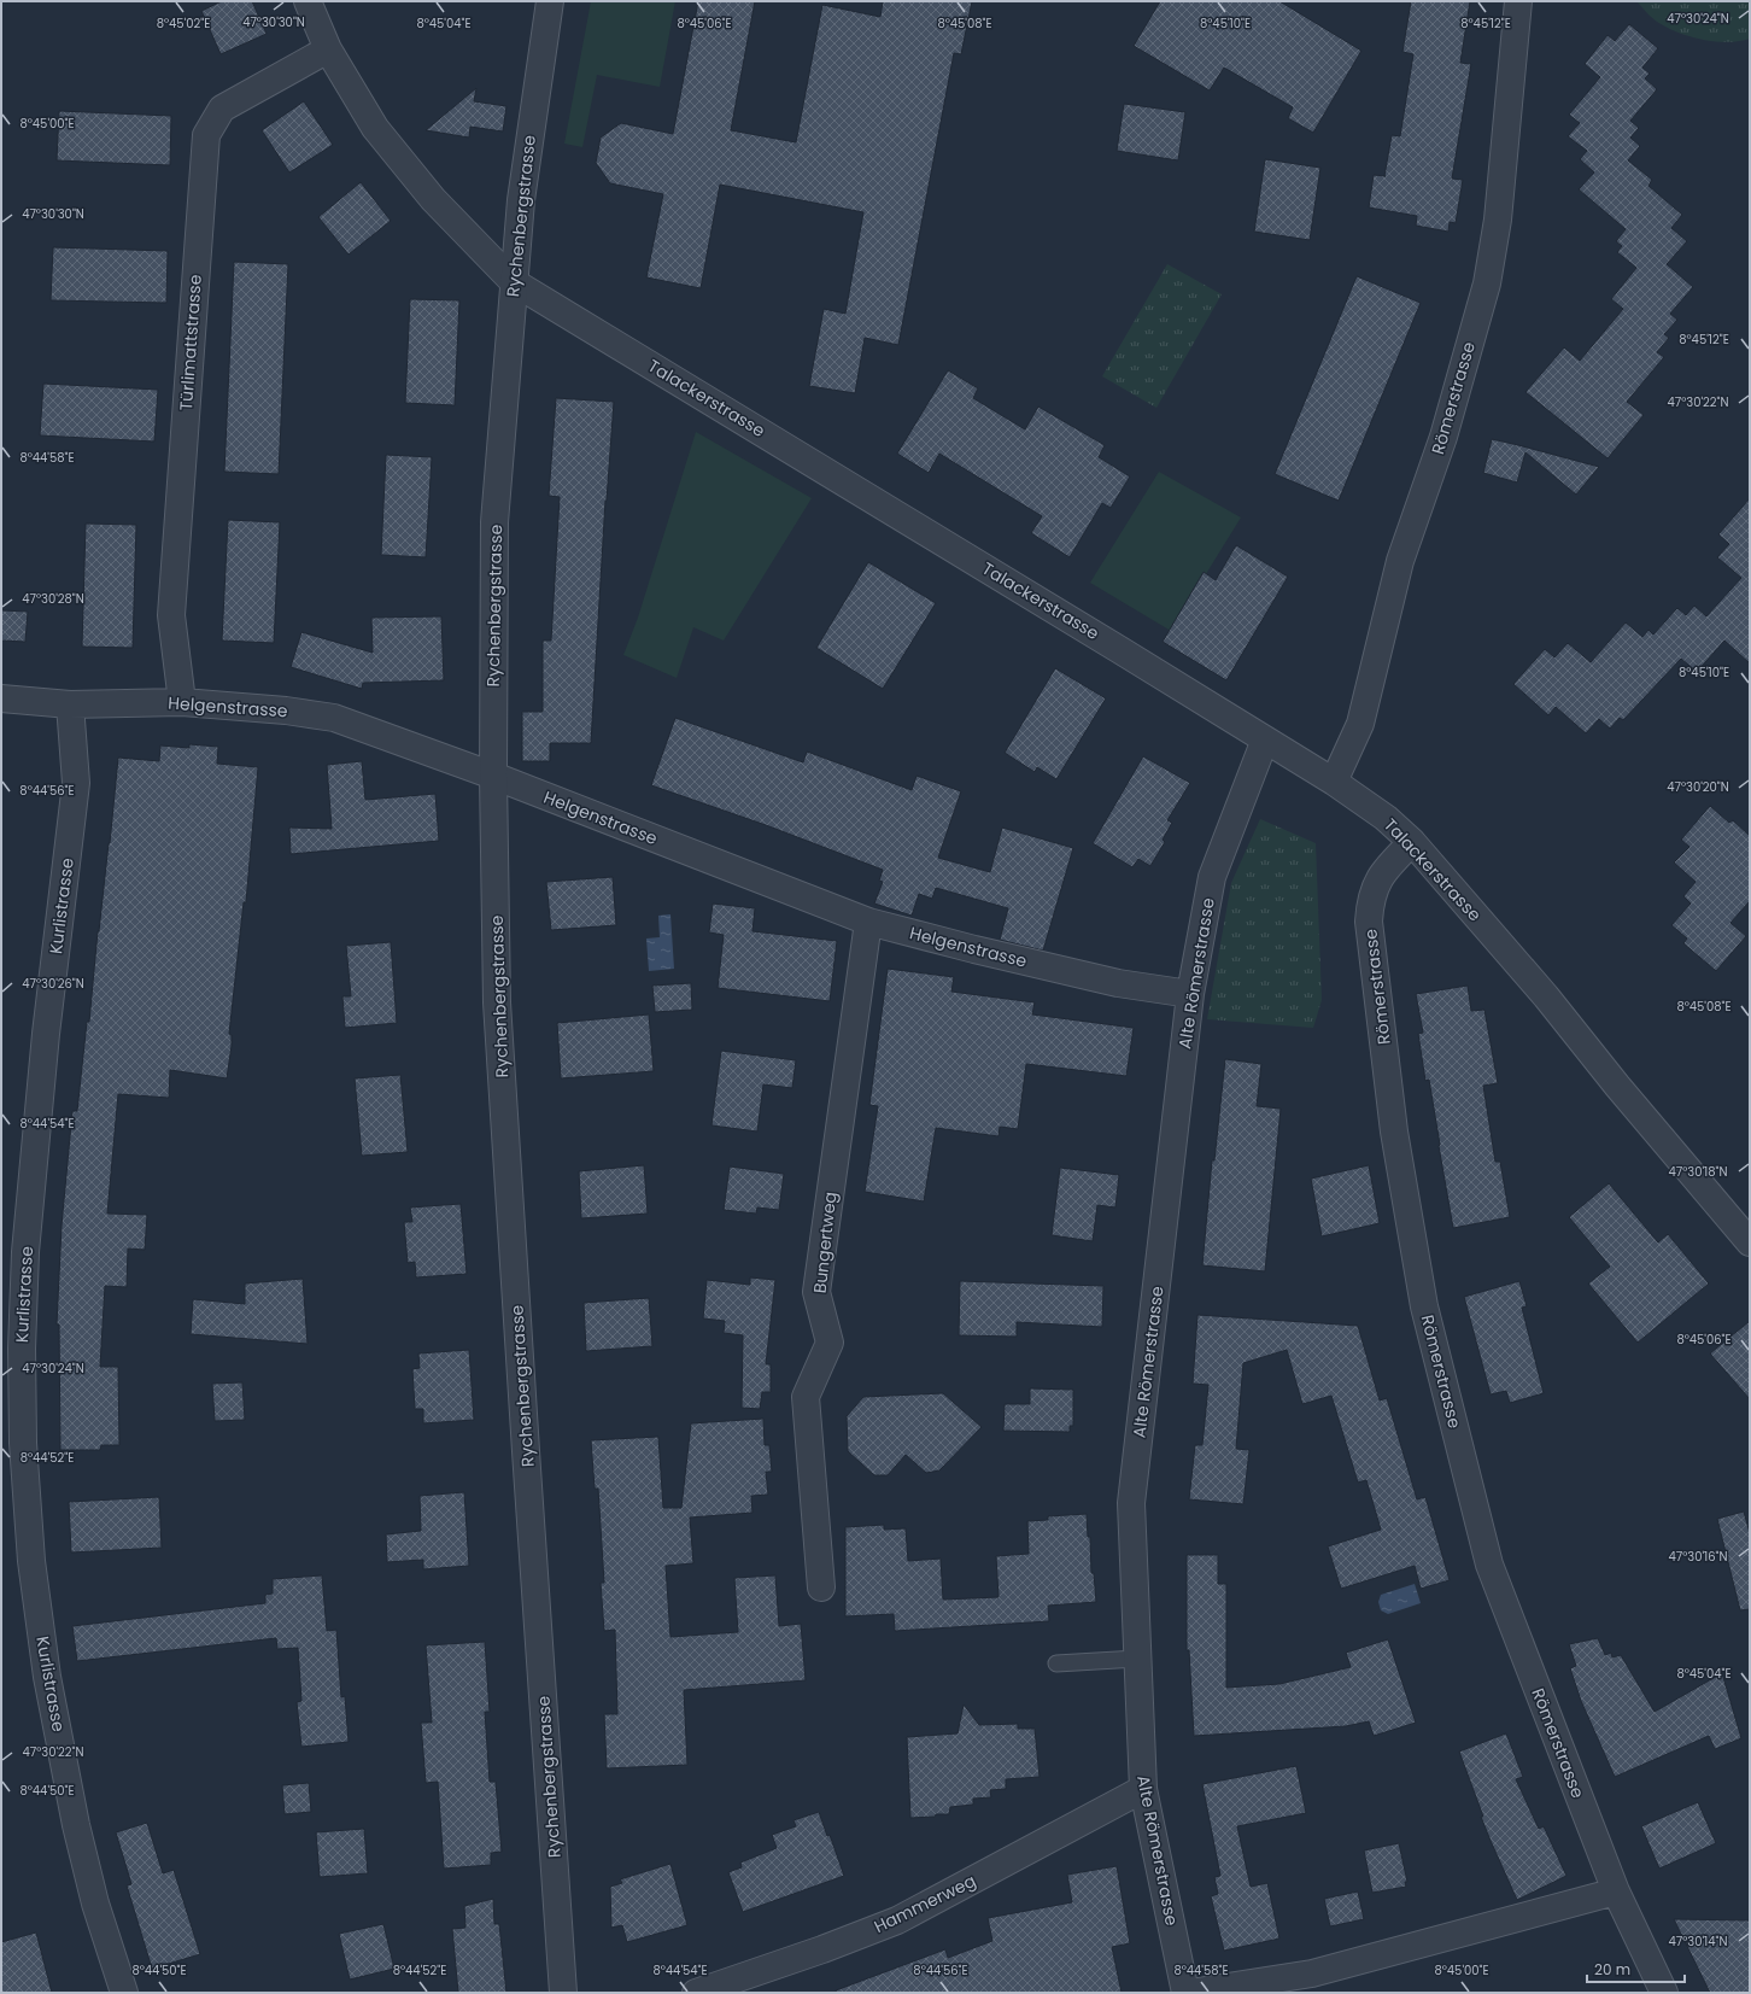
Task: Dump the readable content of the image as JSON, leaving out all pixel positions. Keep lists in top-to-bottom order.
{
  "streets": {
    "street": [
      "Rychenbergstrasse",
      "Türlimattstrasse",
      "Talackerstrasse",
      "Römerstrasse",
      "Helgenstrasse",
      "Kurlistrasse",
      "Alte Römerstrasse",
      "Bungertweg",
      "Hammerweg"
    ]
  },
  "crossings": [
    ["Rychenbergstrasse", "Talackerstrasse"],
    ["Rychenbergstrasse", "Helgenstrasse"],
    ["Türlimattstrasse", "Talackerstrasse"],
    ["Türlimattstrasse", "Helgenstrasse"],
    ["Talackerstrasse", "Römerstrasse"],
    ["Talackerstrasse", "Alte Römerstrasse"],
    ["Helgenstrasse", "Kurlistrasse"],
    ["Helgenstrasse", "Alte Römerstrasse"],
    ["Helgenstrasse", "Bungertweg"],
    ["Alte Römerstrasse", "Hammerweg"]
  ],
  "scale_bar": "20 m",
  "coordinates": [
    "47°30'24\"N",
    "47°30'30\"N",
    "8°45'02\"E",
    "8°45'04\"E",
    "8°45'06\"E",
    "8°45'08\"E",
    "8°45'10\"E",
    "8°45'12\"E",
    "8°45'00\"E",
    "47°30'22\"N",
    "8°44'58\"E",
    "47°30'28\"N",
    "47°30'20\"N",
    "8°44'56\"E",
    "47°30'26\"N",
    "8°44'54\"E",
    "47°30'18\"N",
    "8°44'52\"E",
    "47°30'16\"N",
    "8°44'50\"E",
    "47°30'14\"N"
  ]
}
